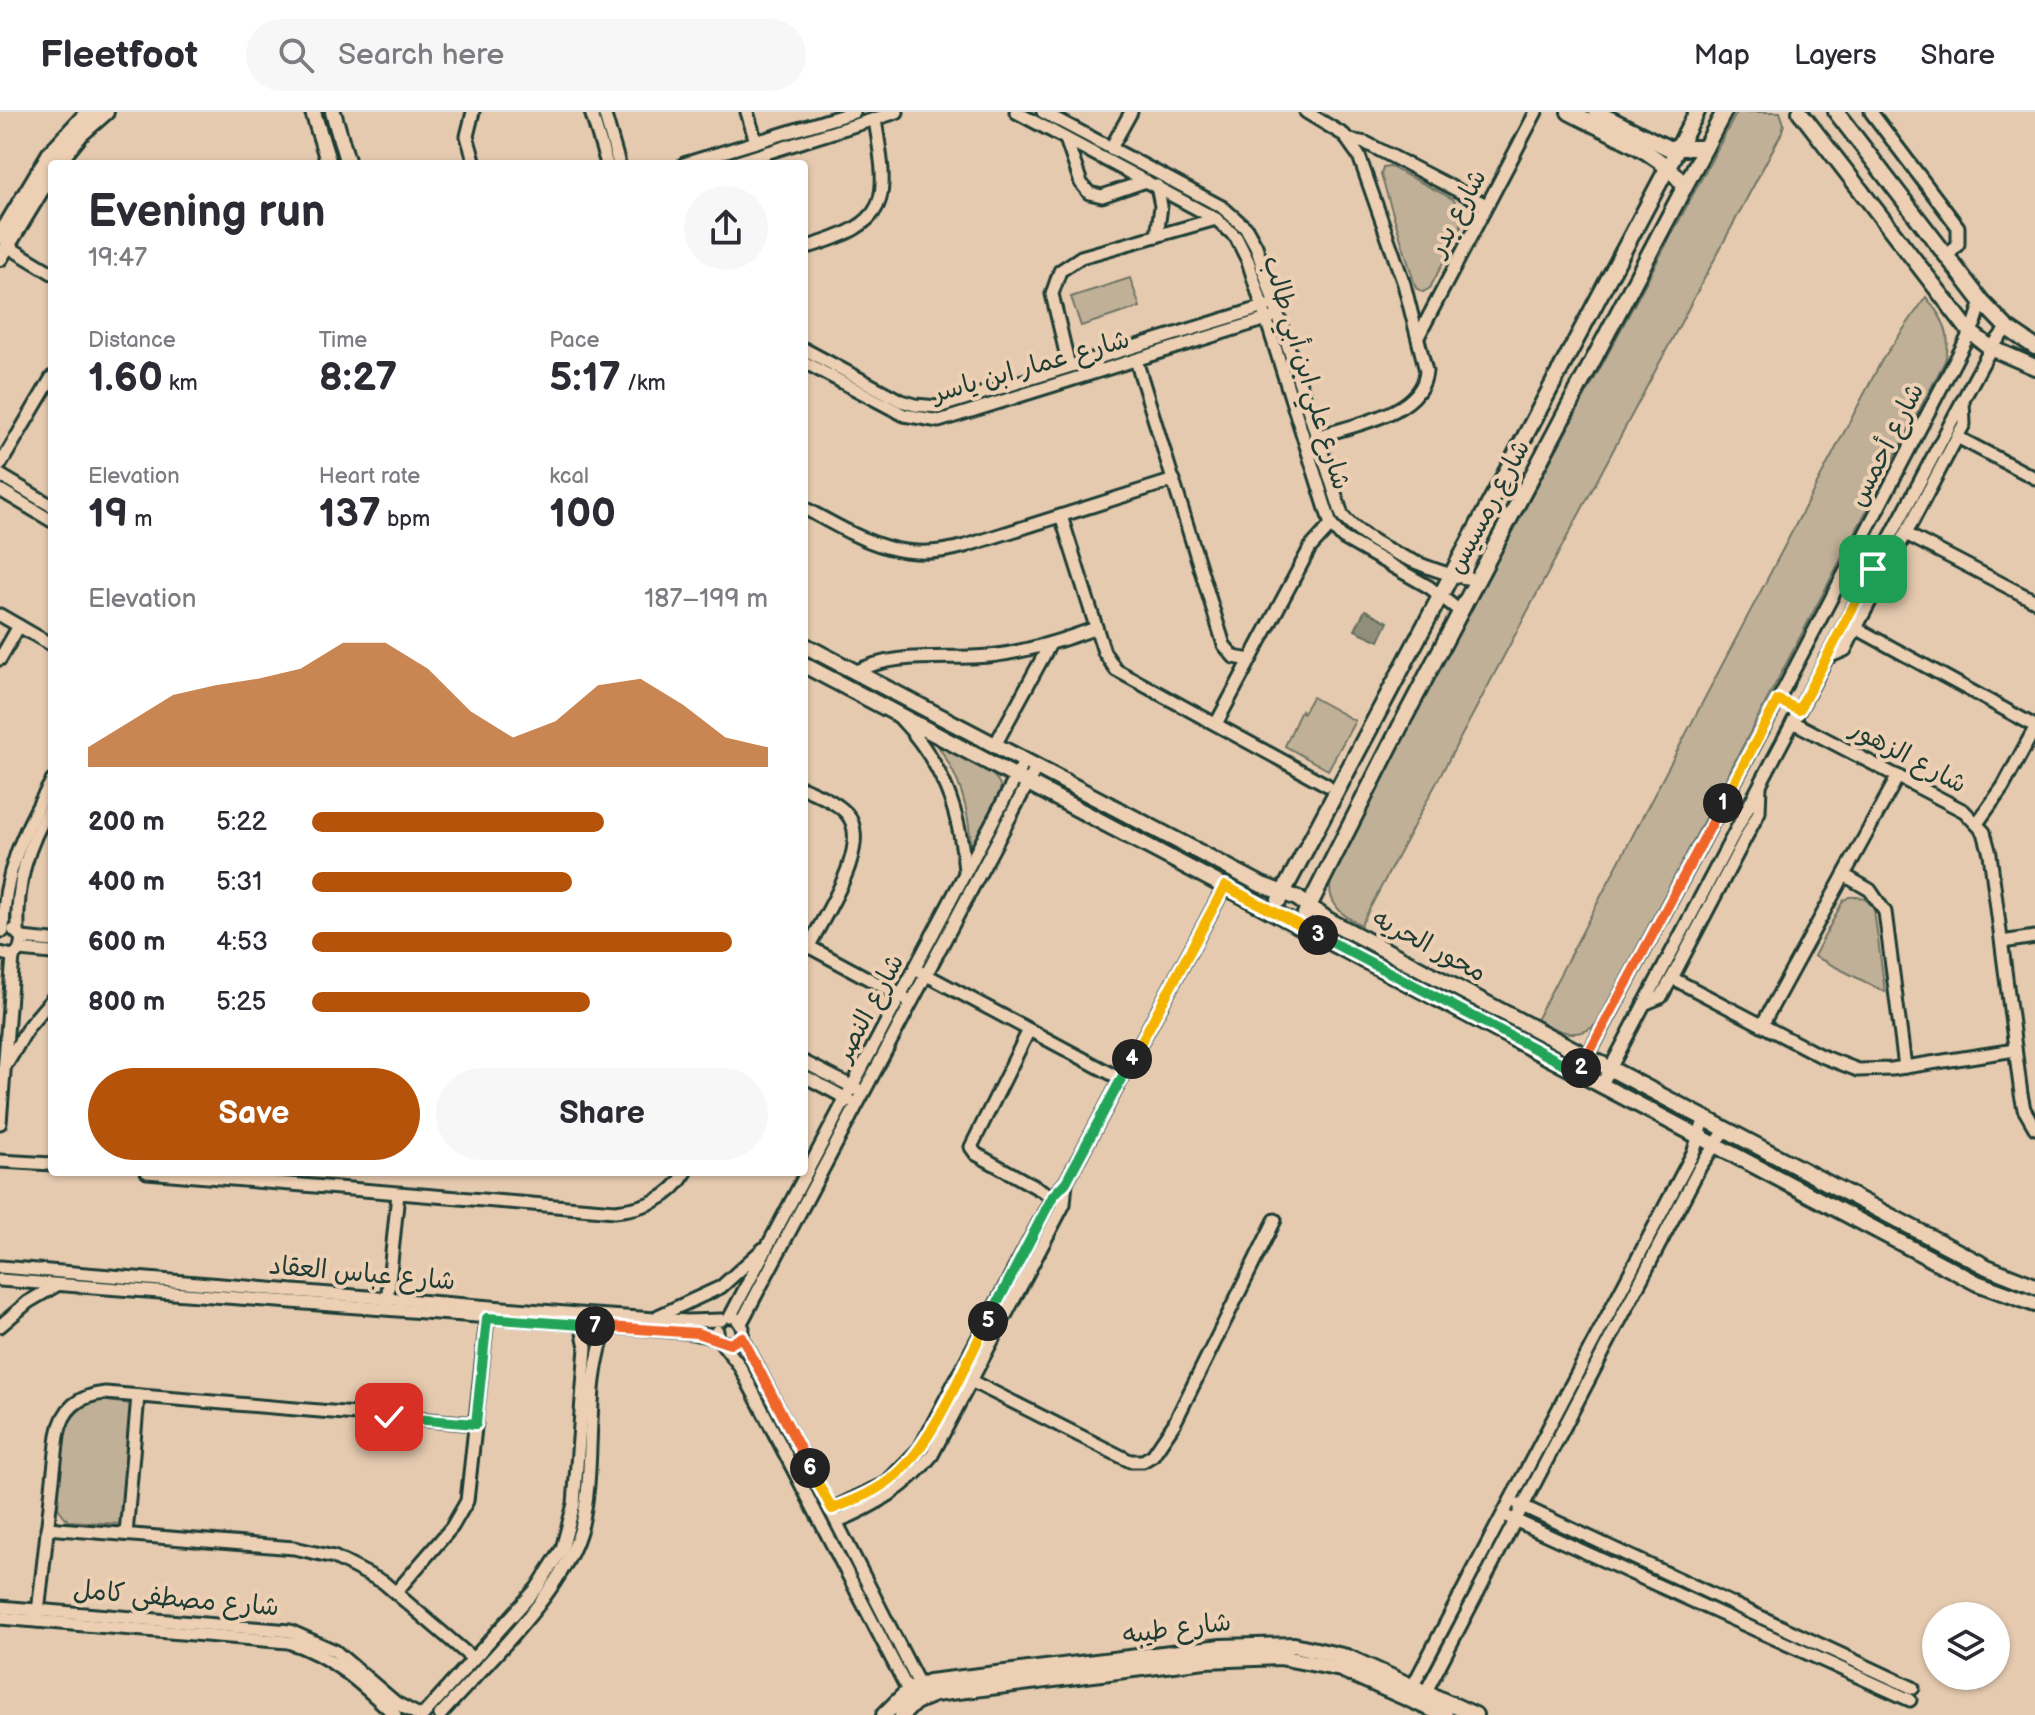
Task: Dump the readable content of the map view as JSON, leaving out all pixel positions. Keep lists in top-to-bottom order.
{
  "streets": {
    "main road": ["شارع رمسيس", "محور الحريه", "شارع طيبه"],
    "street": [
      "شارع بدر",
      "شارع عمار ابن ياسر",
      "شارع علي ابن أبي طالب",
      "شارع أحمس",
      "شارع الزهور",
      "شارع النصر",
      "شارع عباس العقاد",
      "شارع مصطفى كامل"
    ]
  },
  "crossings": [
    ["شارع عمار ابن ياسر", "شارع علي ابن أبي طالب"],
    ["شارع علي ابن أبي طالب", "شارع رمسيس"],
    ["شارع أحمس", "شارع الزهور"],
    ["شارع أحمس", "محور الحريه"],
    ["شارع رمسيس", "محور الحريه"],
    ["محور الحريه", "شارع النصر"],
    ["شارع النصر", "شارع عباس العقاد"]
  ],
  "page": {
    "header": "Fleetfoot",
    "search": "Search here",
    "nav": ["Map", "Layers", "Share"],
    "heading": ["Evening run", "19:47"],
    "stats": [
      ["Distance", "1.60 km"],
      ["Time", "8:27"],
      ["Pace", "5:17 /km"],
      ["Elevation", "19 m"],
      ["Heart rate", "137 bpm"],
      ["kcal", "100"]
    ],
    "chart": ["Elevation", "187–199 m"],
    "pins": [
      "1",
      "3",
      "4",
      "2",
      "5",
      "7",
      "6"
    ],
    "list": [
      {
        "name": "200 m",
        "note": "5:22"
      },
      {
        "name": "400 m",
        "note": "5:31"
      },
      {
        "name": "600 m",
        "note": "4:53"
      },
      {
        "name": "800 m",
        "note": "5:25"
      }
    ],
    "buttons": ["Save", "Share"]
  }
}
